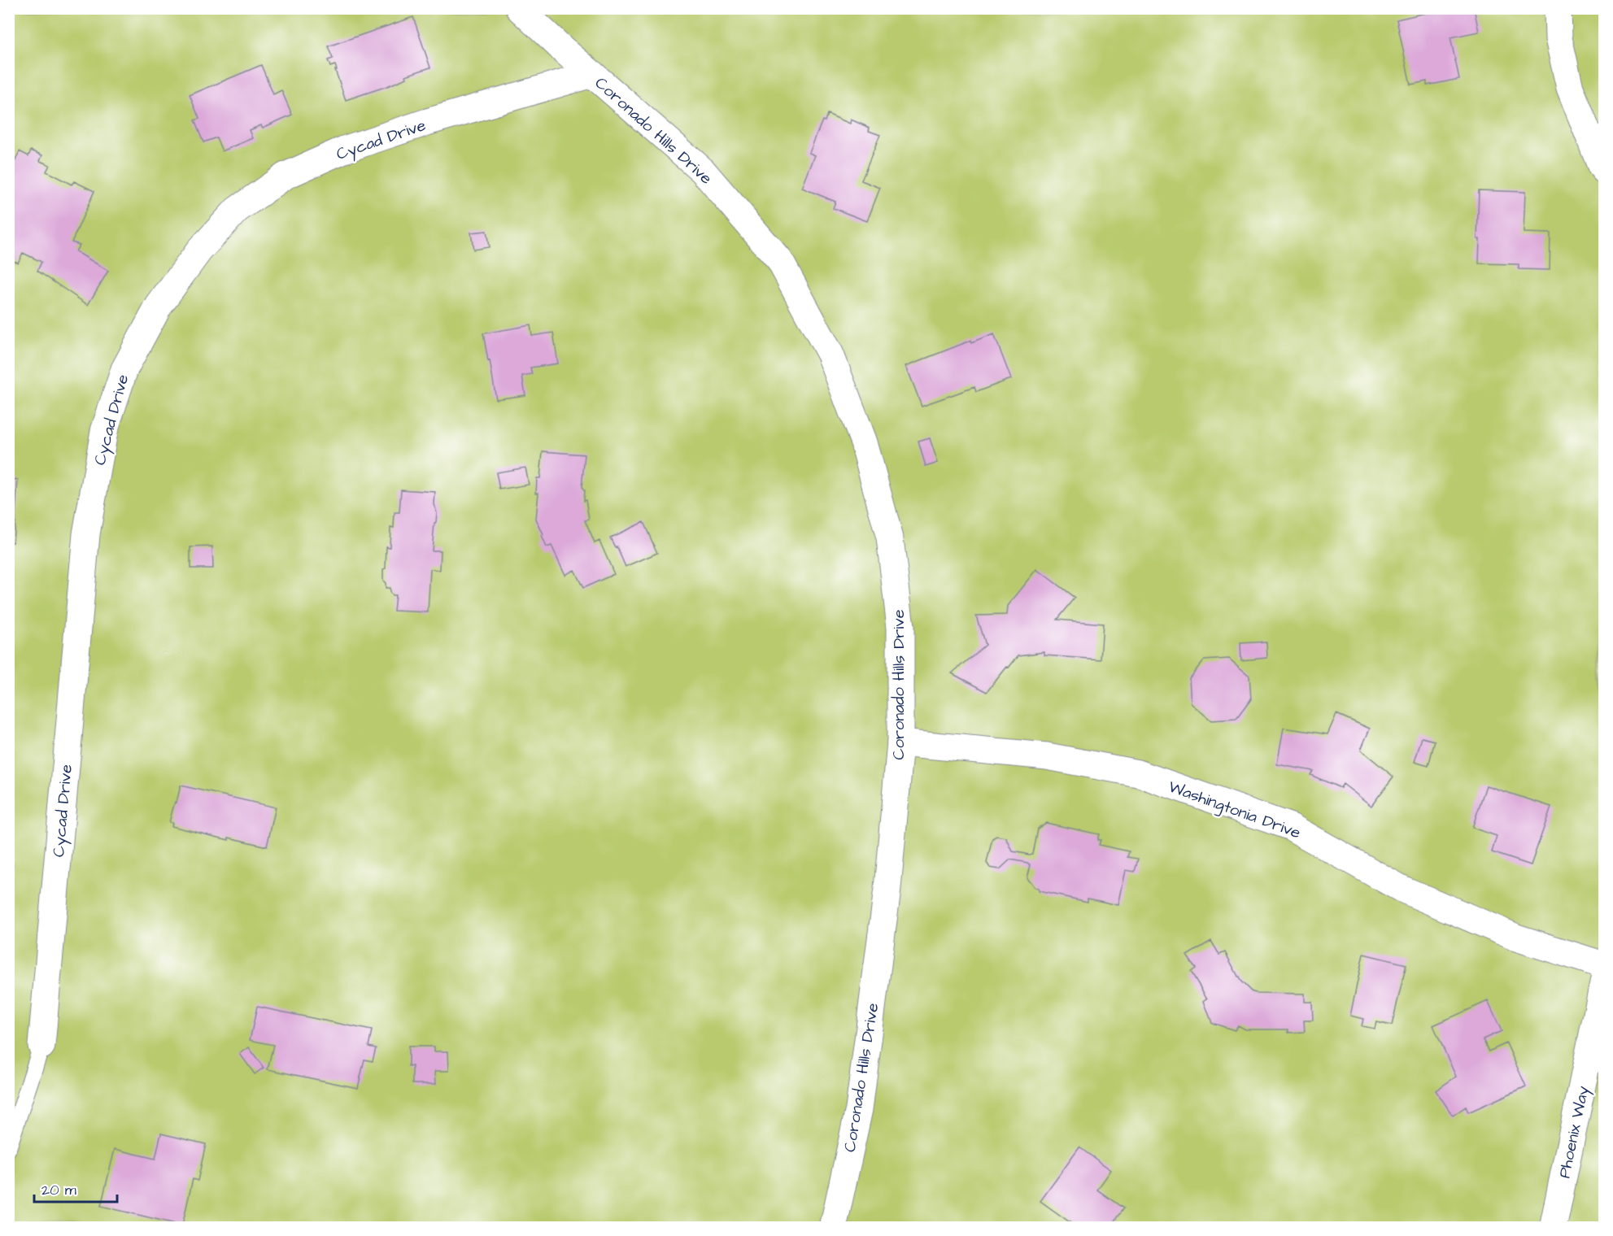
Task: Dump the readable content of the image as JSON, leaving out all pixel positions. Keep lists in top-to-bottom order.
{
  "streets": {
    "street": [
      "Coronado Hills Drive",
      "Cycad Drive",
      "Washingtonia Drive",
      "Phoenix Way"
    ]
  },
  "crossings": [
    ["Coronado Hills Drive", "Cycad Drive"],
    ["Coronado Hills Drive", "Washingtonia Drive"]
  ],
  "scale_bar": "20 m"
}
